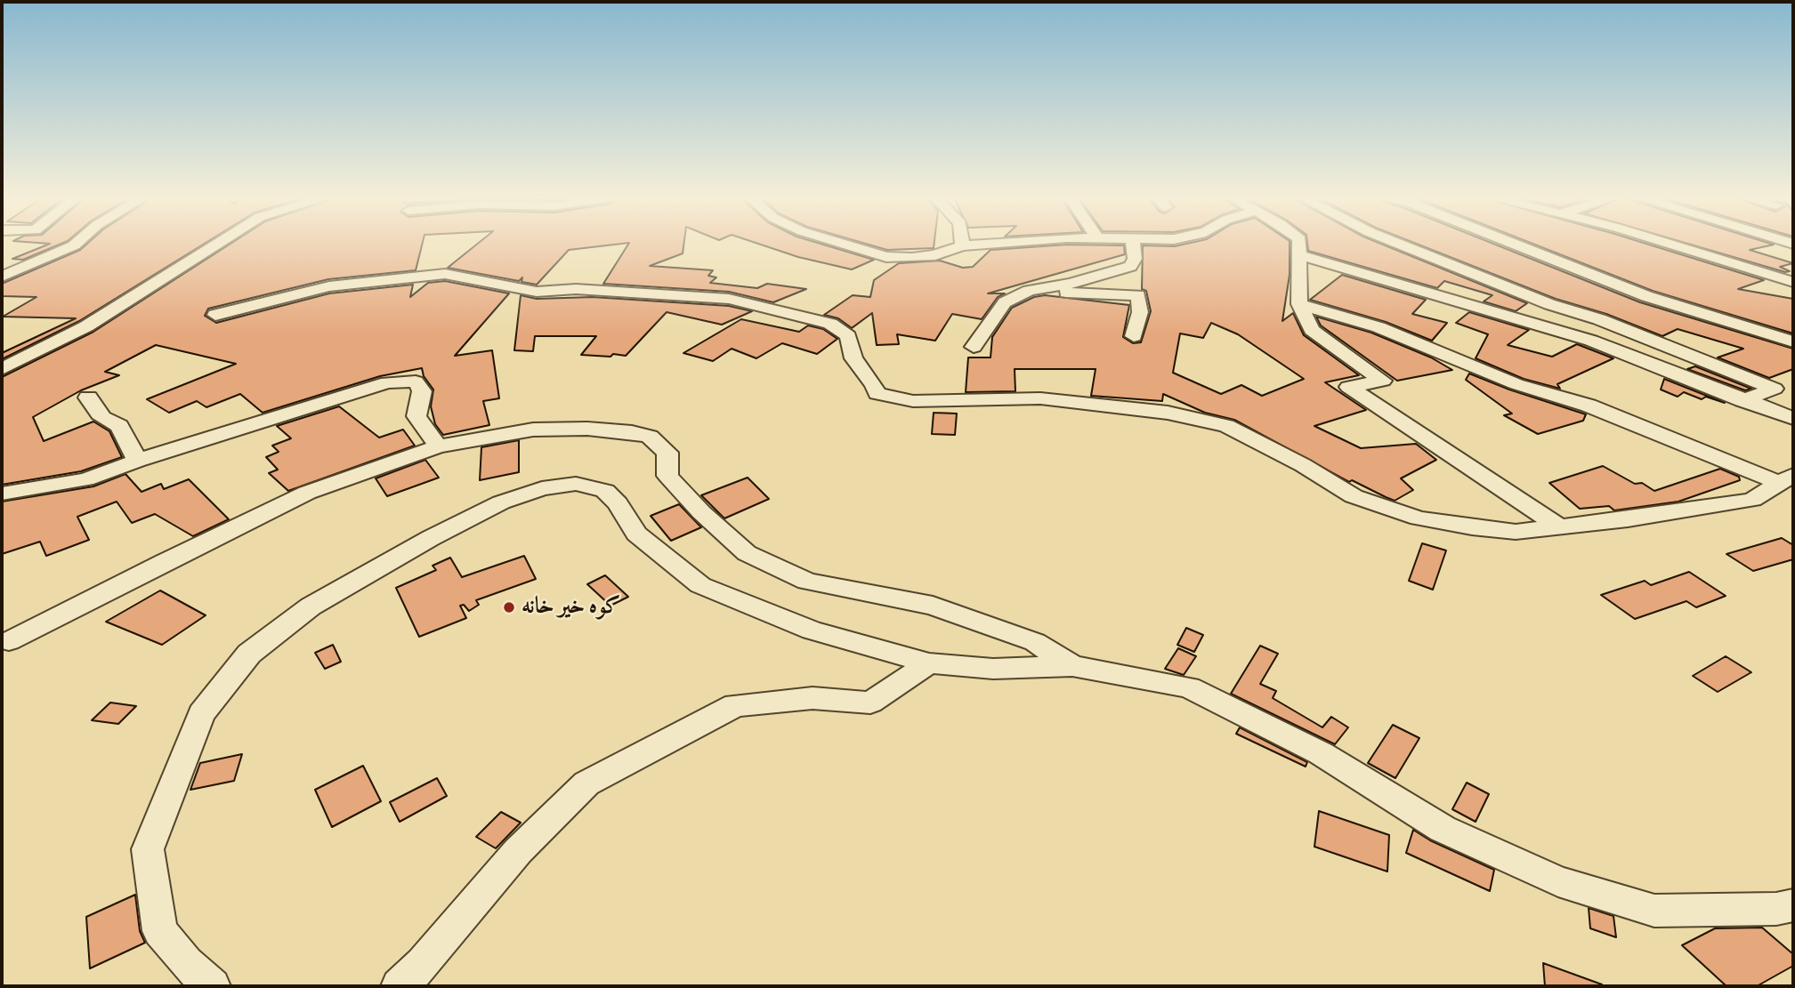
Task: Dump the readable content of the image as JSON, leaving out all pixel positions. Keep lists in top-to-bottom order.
{
  "places": ["کوه خير خانه"]
}
